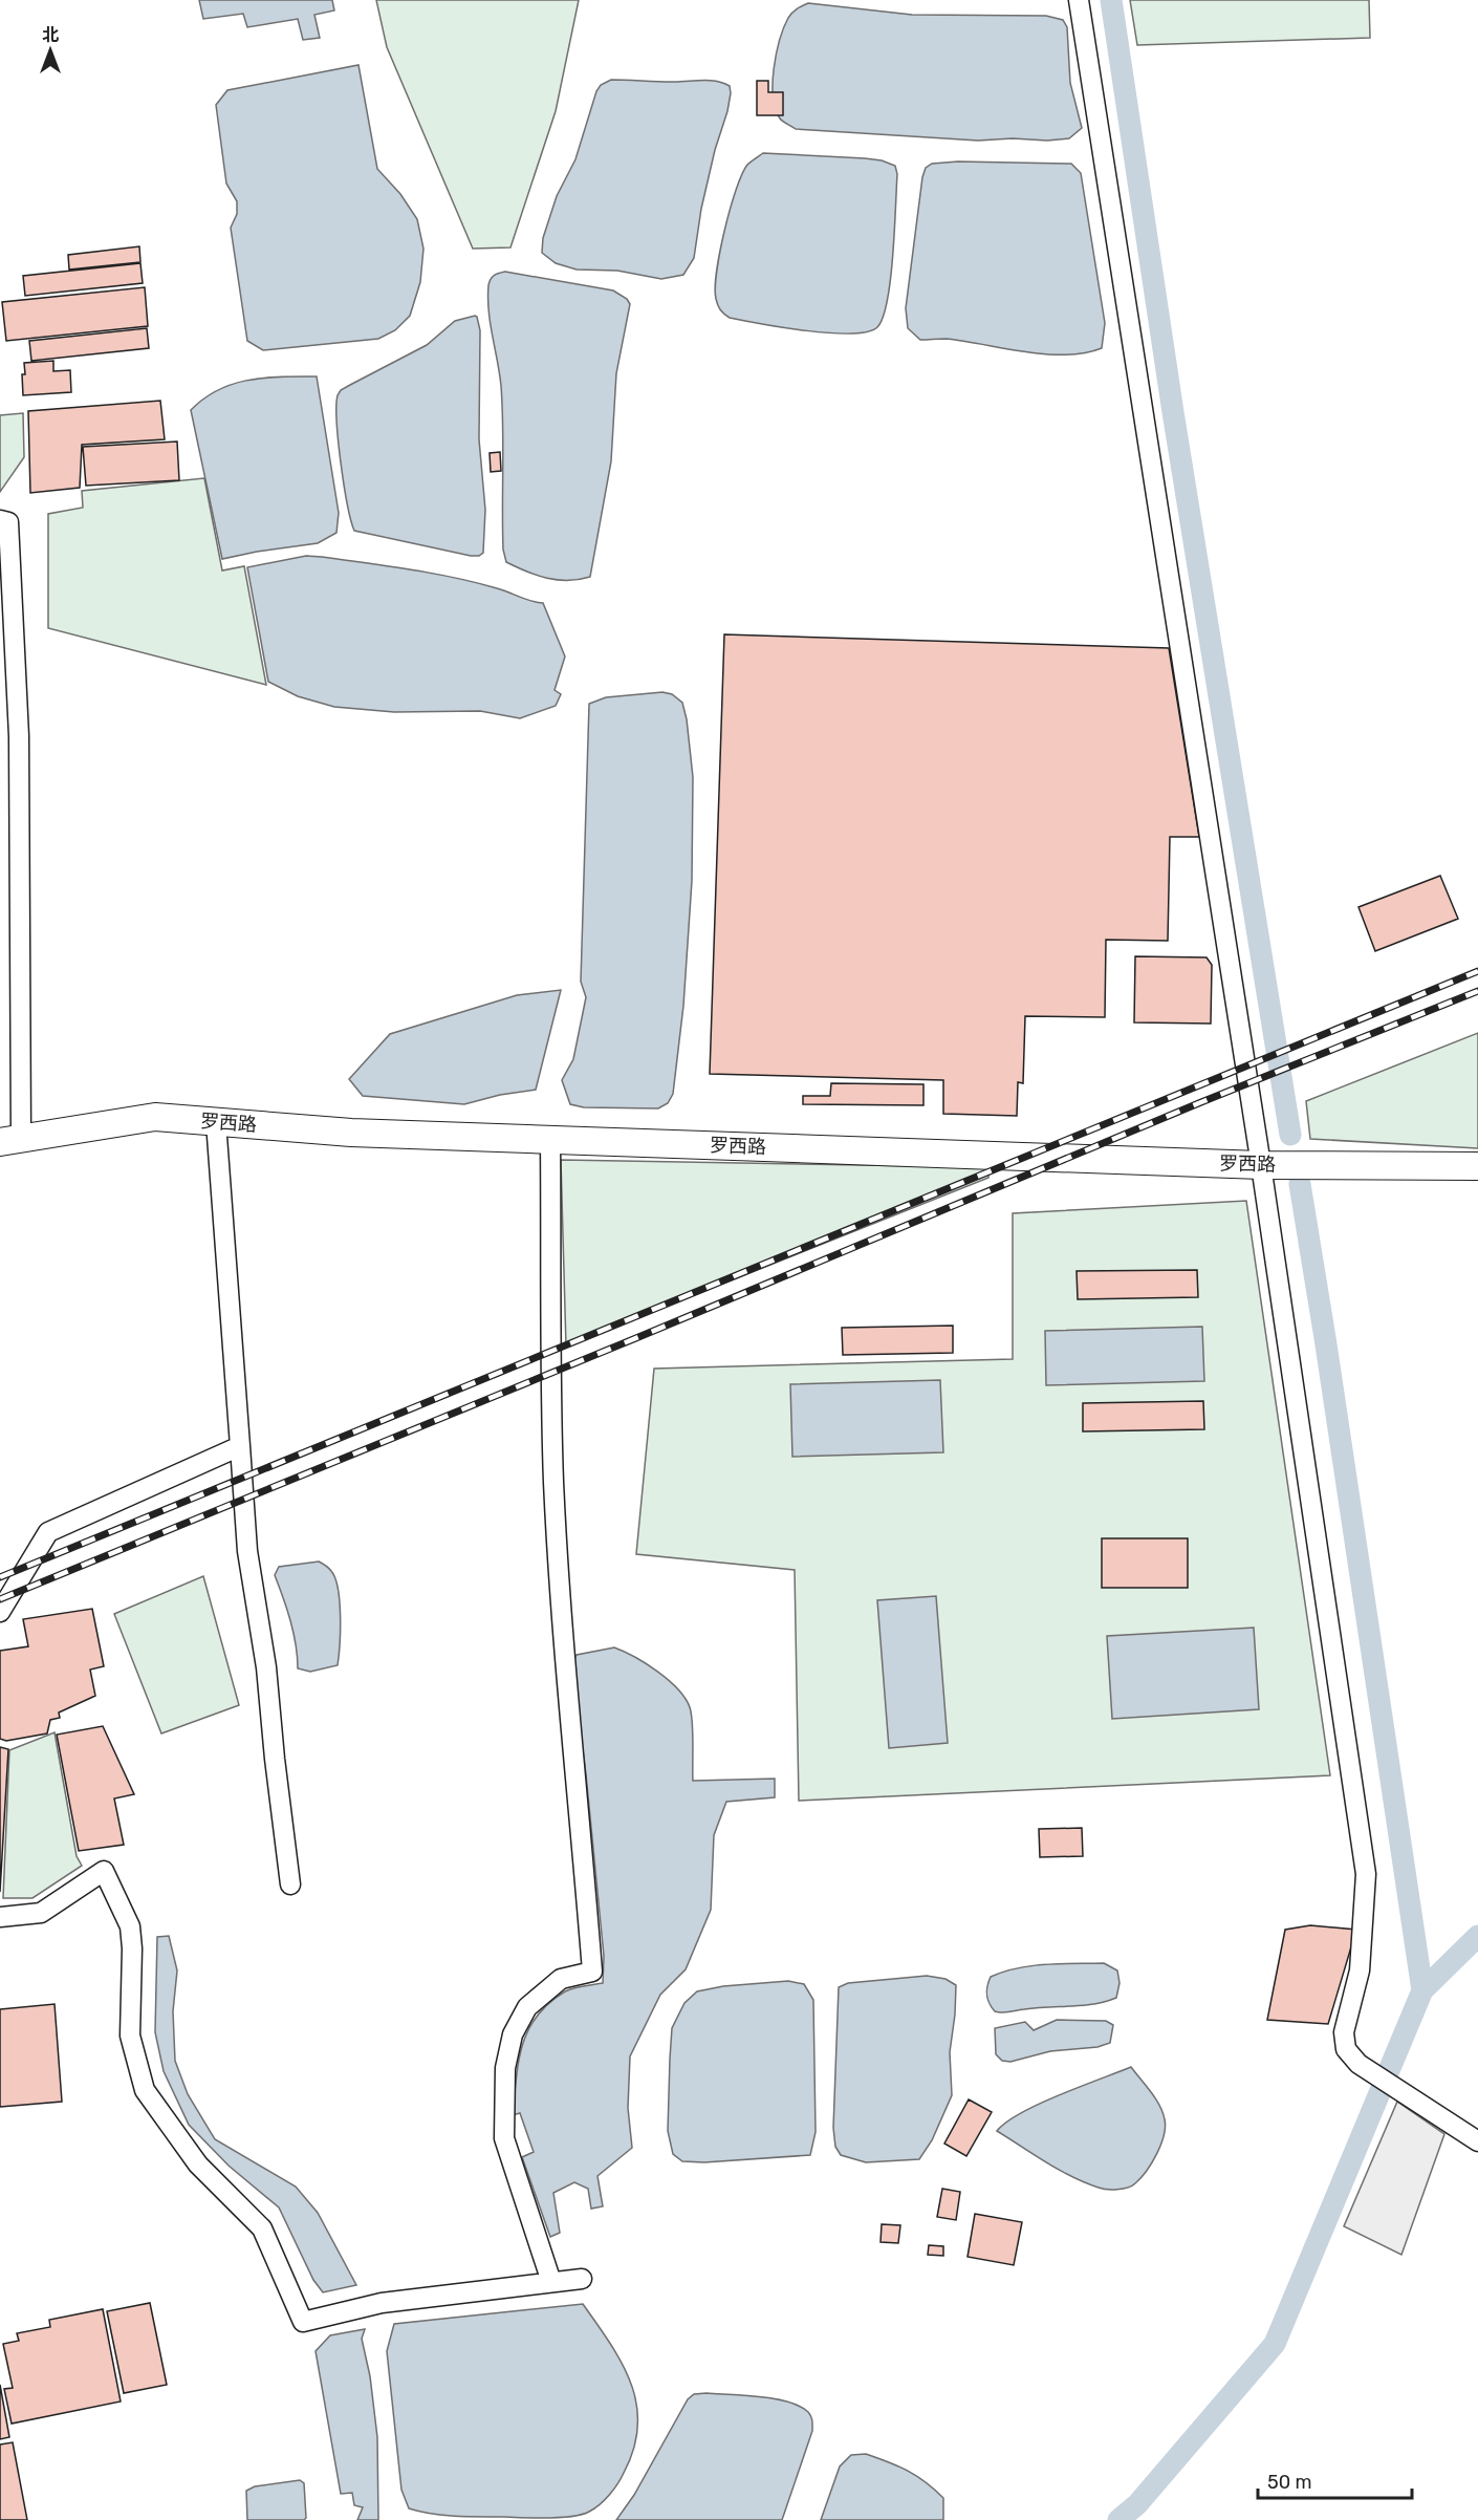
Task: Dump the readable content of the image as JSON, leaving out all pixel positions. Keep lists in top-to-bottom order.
{
  "streets": {
    "street": ["罗西路"]
  },
  "scale_bar": "50 m",
  "north": "top"
}
